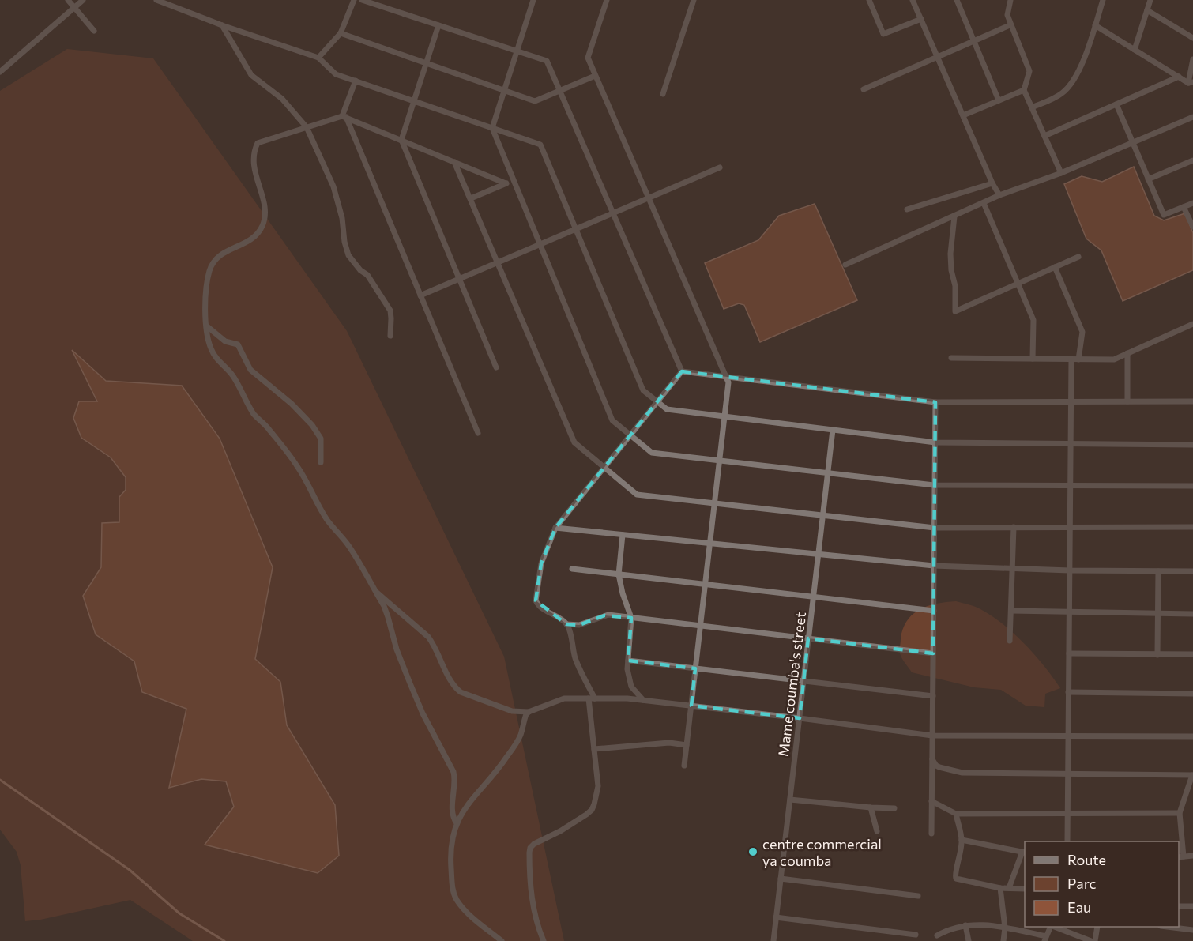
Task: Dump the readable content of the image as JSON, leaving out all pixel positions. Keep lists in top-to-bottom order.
{
  "streets": {
    "street": ["Mame coumba's street"]
  },
  "places": ["centre commercial ya coumba"],
  "legend": ["Route", "Parc", "Eau"]
}
